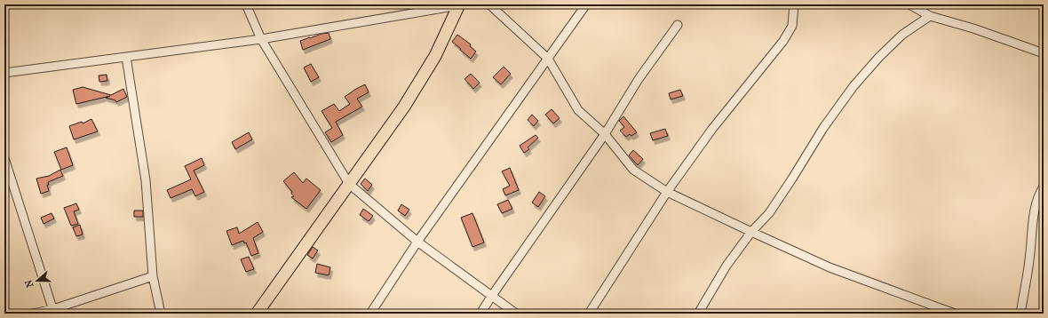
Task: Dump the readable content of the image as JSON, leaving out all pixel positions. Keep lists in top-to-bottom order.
{
  "north": "left"
}
